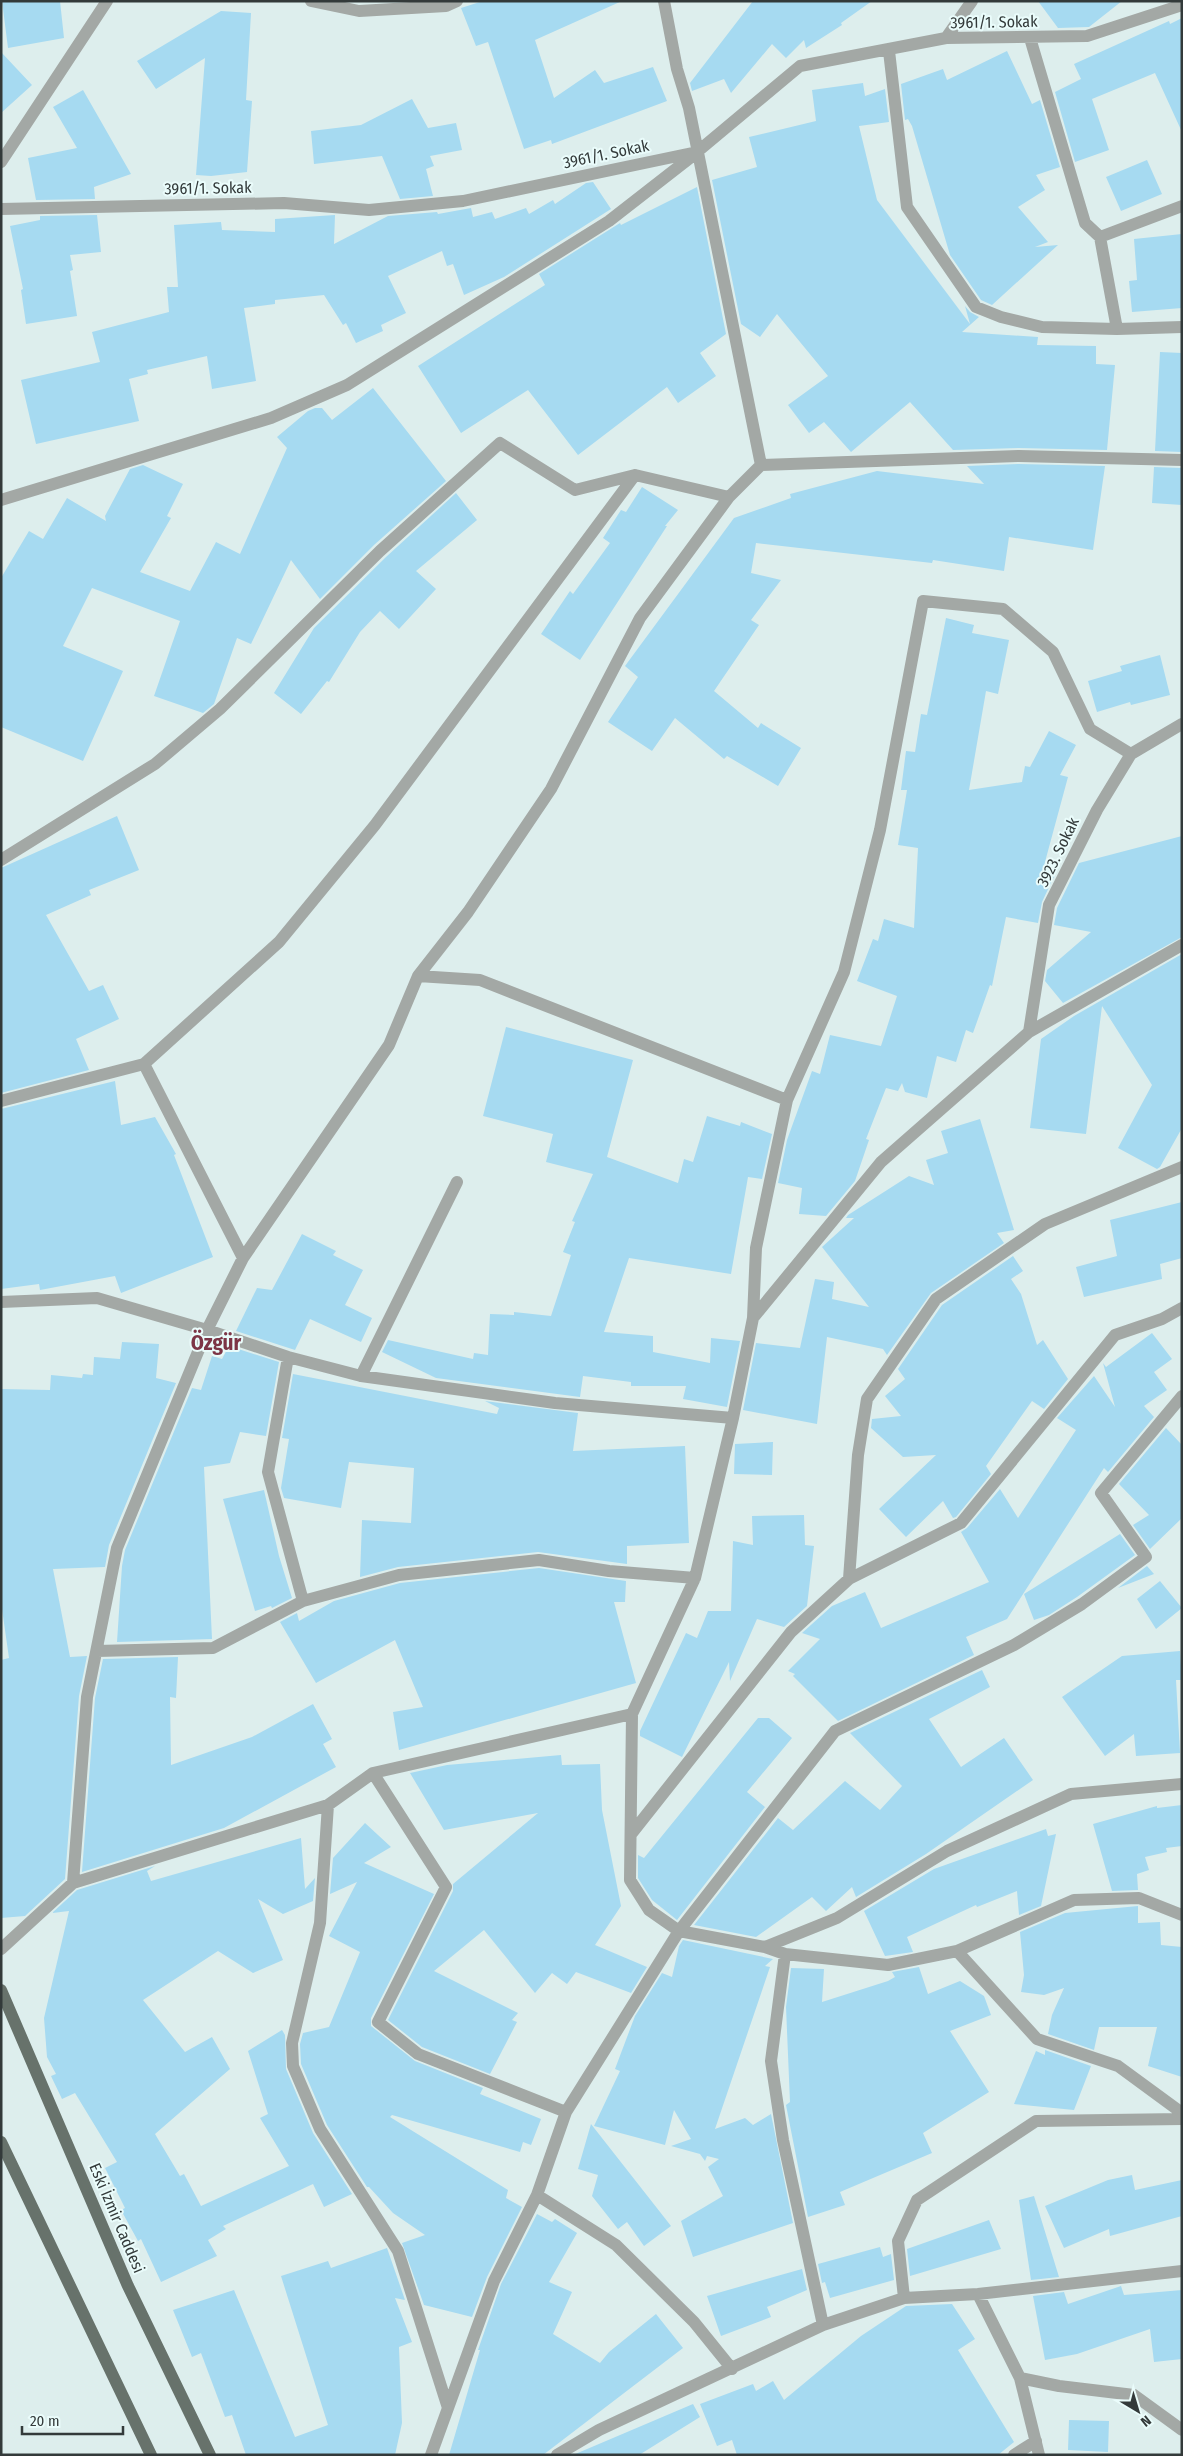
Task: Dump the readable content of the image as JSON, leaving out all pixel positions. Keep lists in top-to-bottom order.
{
  "streets": {
    "main road": ["Eski İzmir Caddesi"],
    "street": ["3961/1. Sokak", "3923. Sokak"]
  },
  "districts": ["Özgür"],
  "scale_bar": "20 m",
  "north": "bottom right"
}
